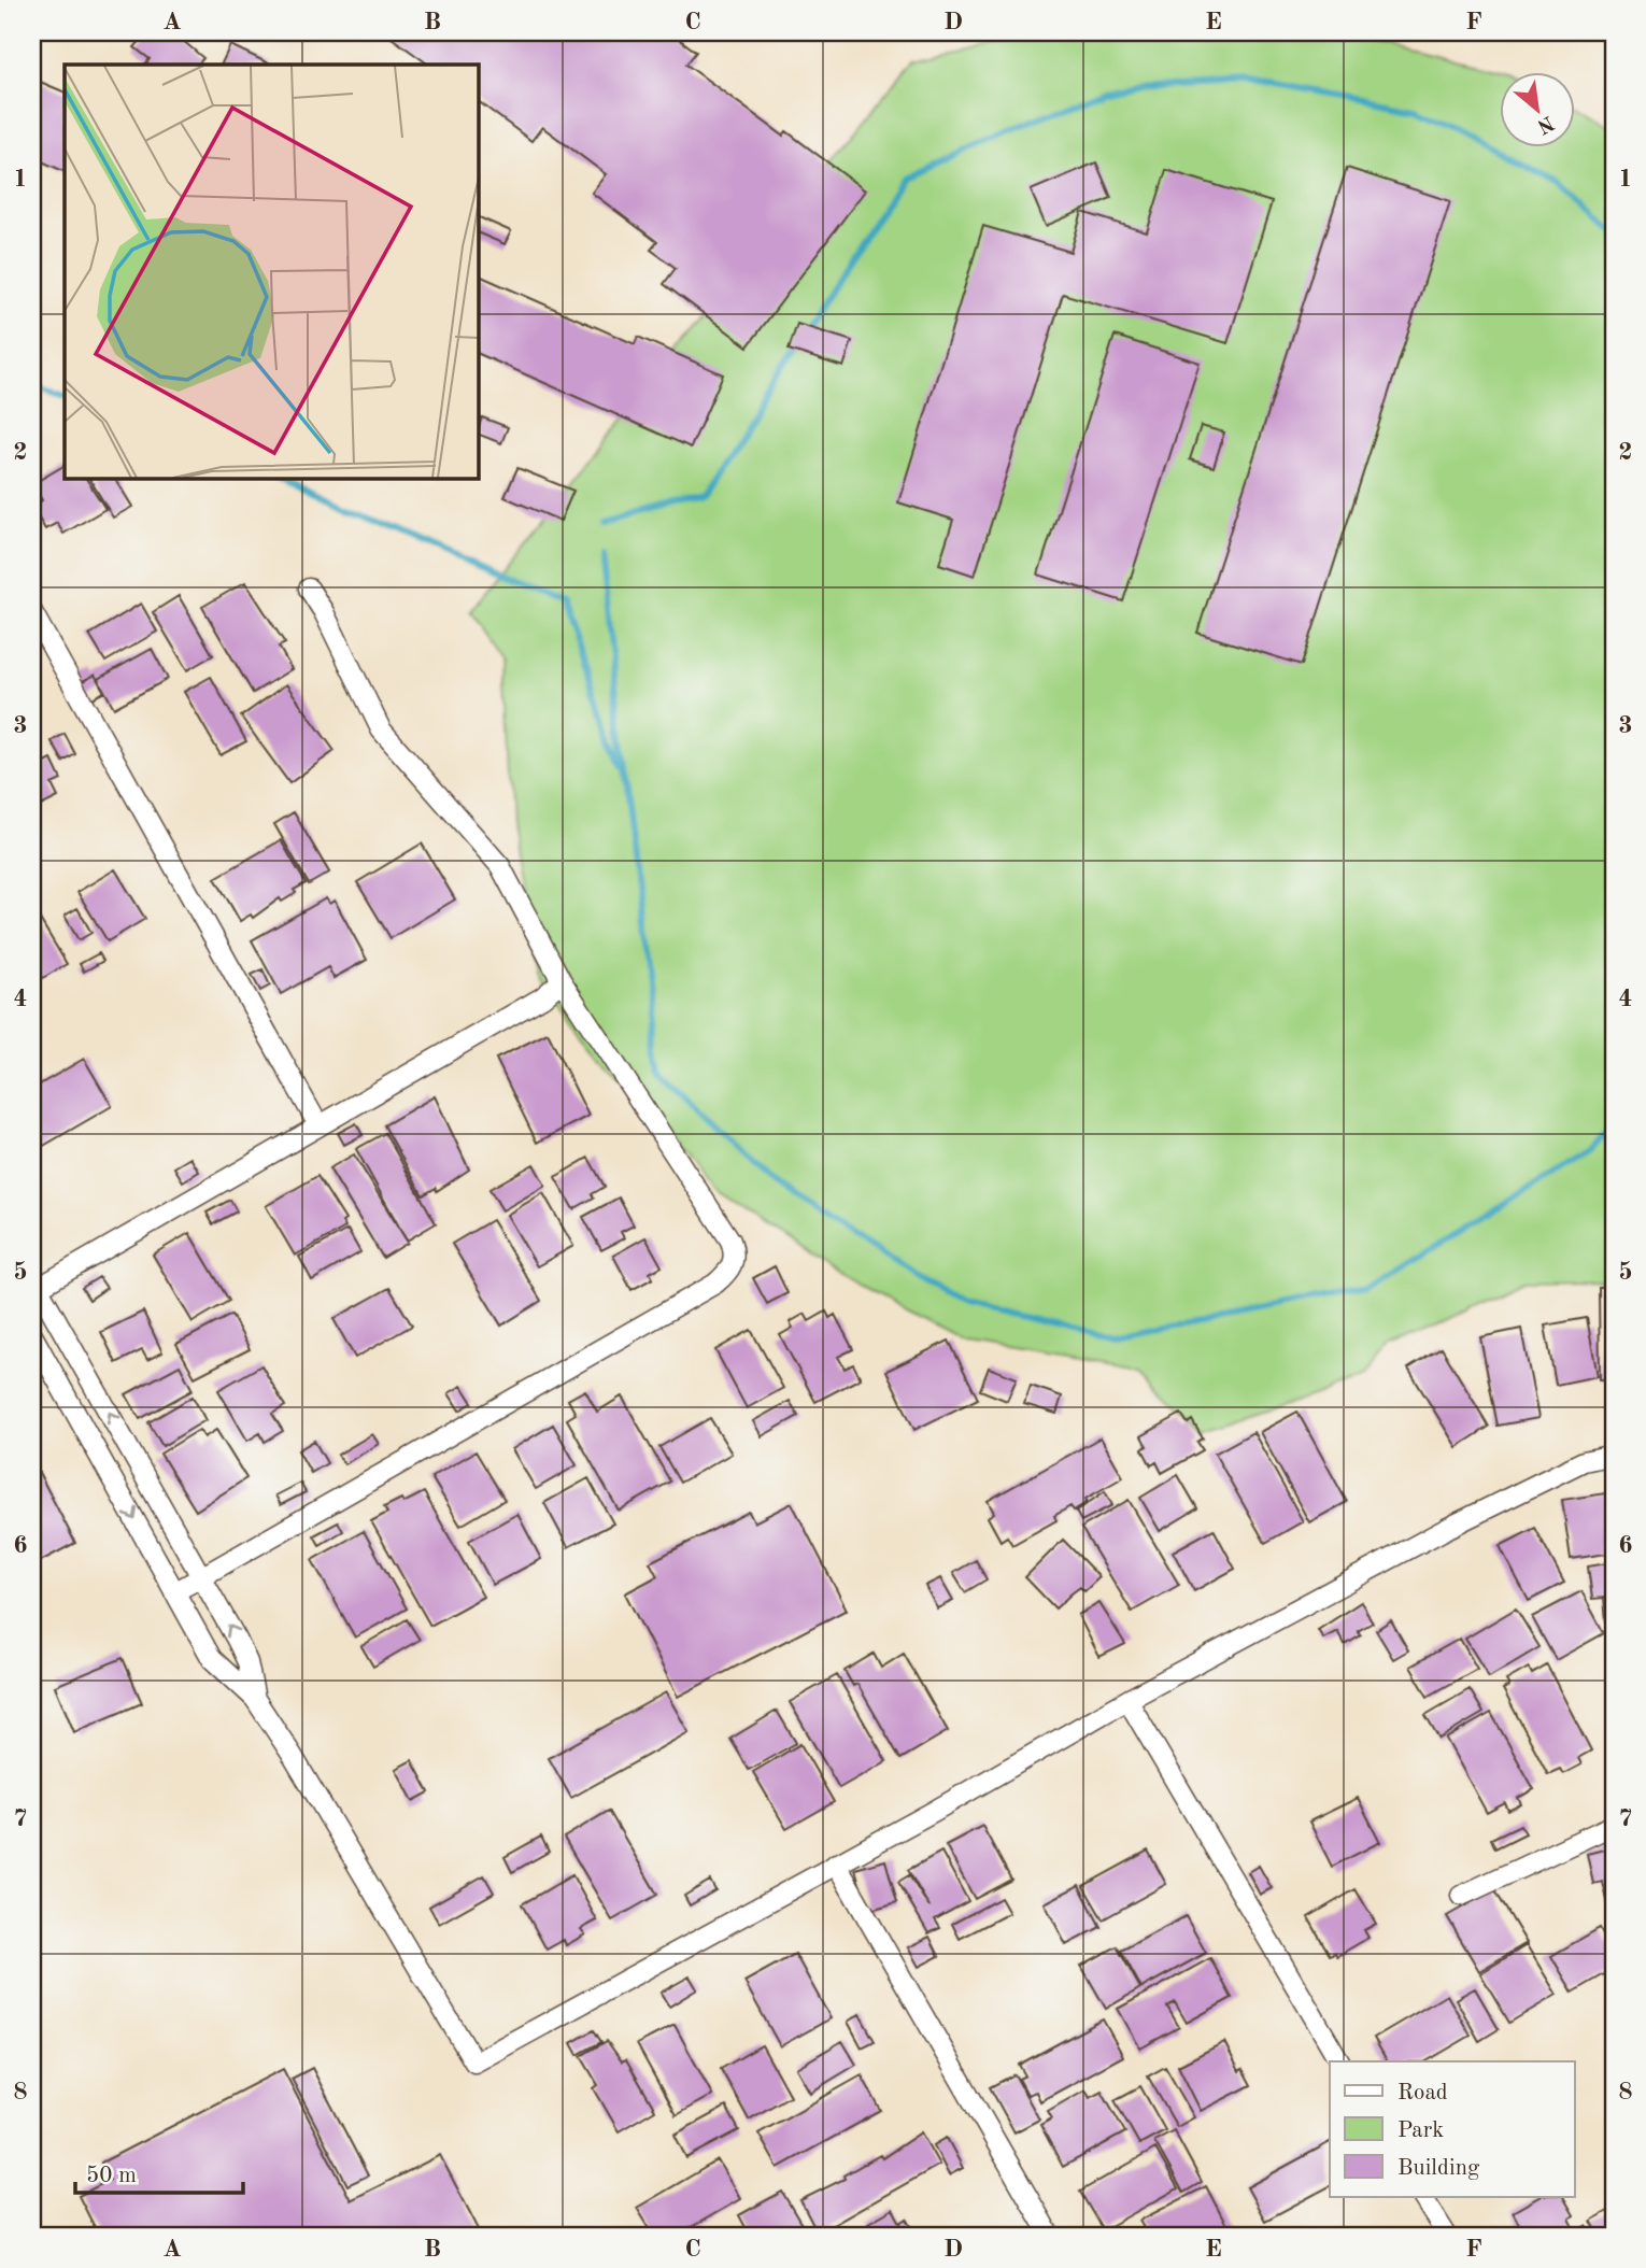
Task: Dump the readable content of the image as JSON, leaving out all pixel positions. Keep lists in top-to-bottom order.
{
  "legend": ["Road", "Park", "Building"],
  "scale_bar": "50 m",
  "north": "bottom right",
  "grid": {
    "columns": [
      "A",
      "B",
      "C",
      "D",
      "E",
      "F"
    ],
    "rows": [
      "1",
      "2",
      "3",
      "4",
      "5",
      "6",
      "7",
      "8"
    ]
  }
}
